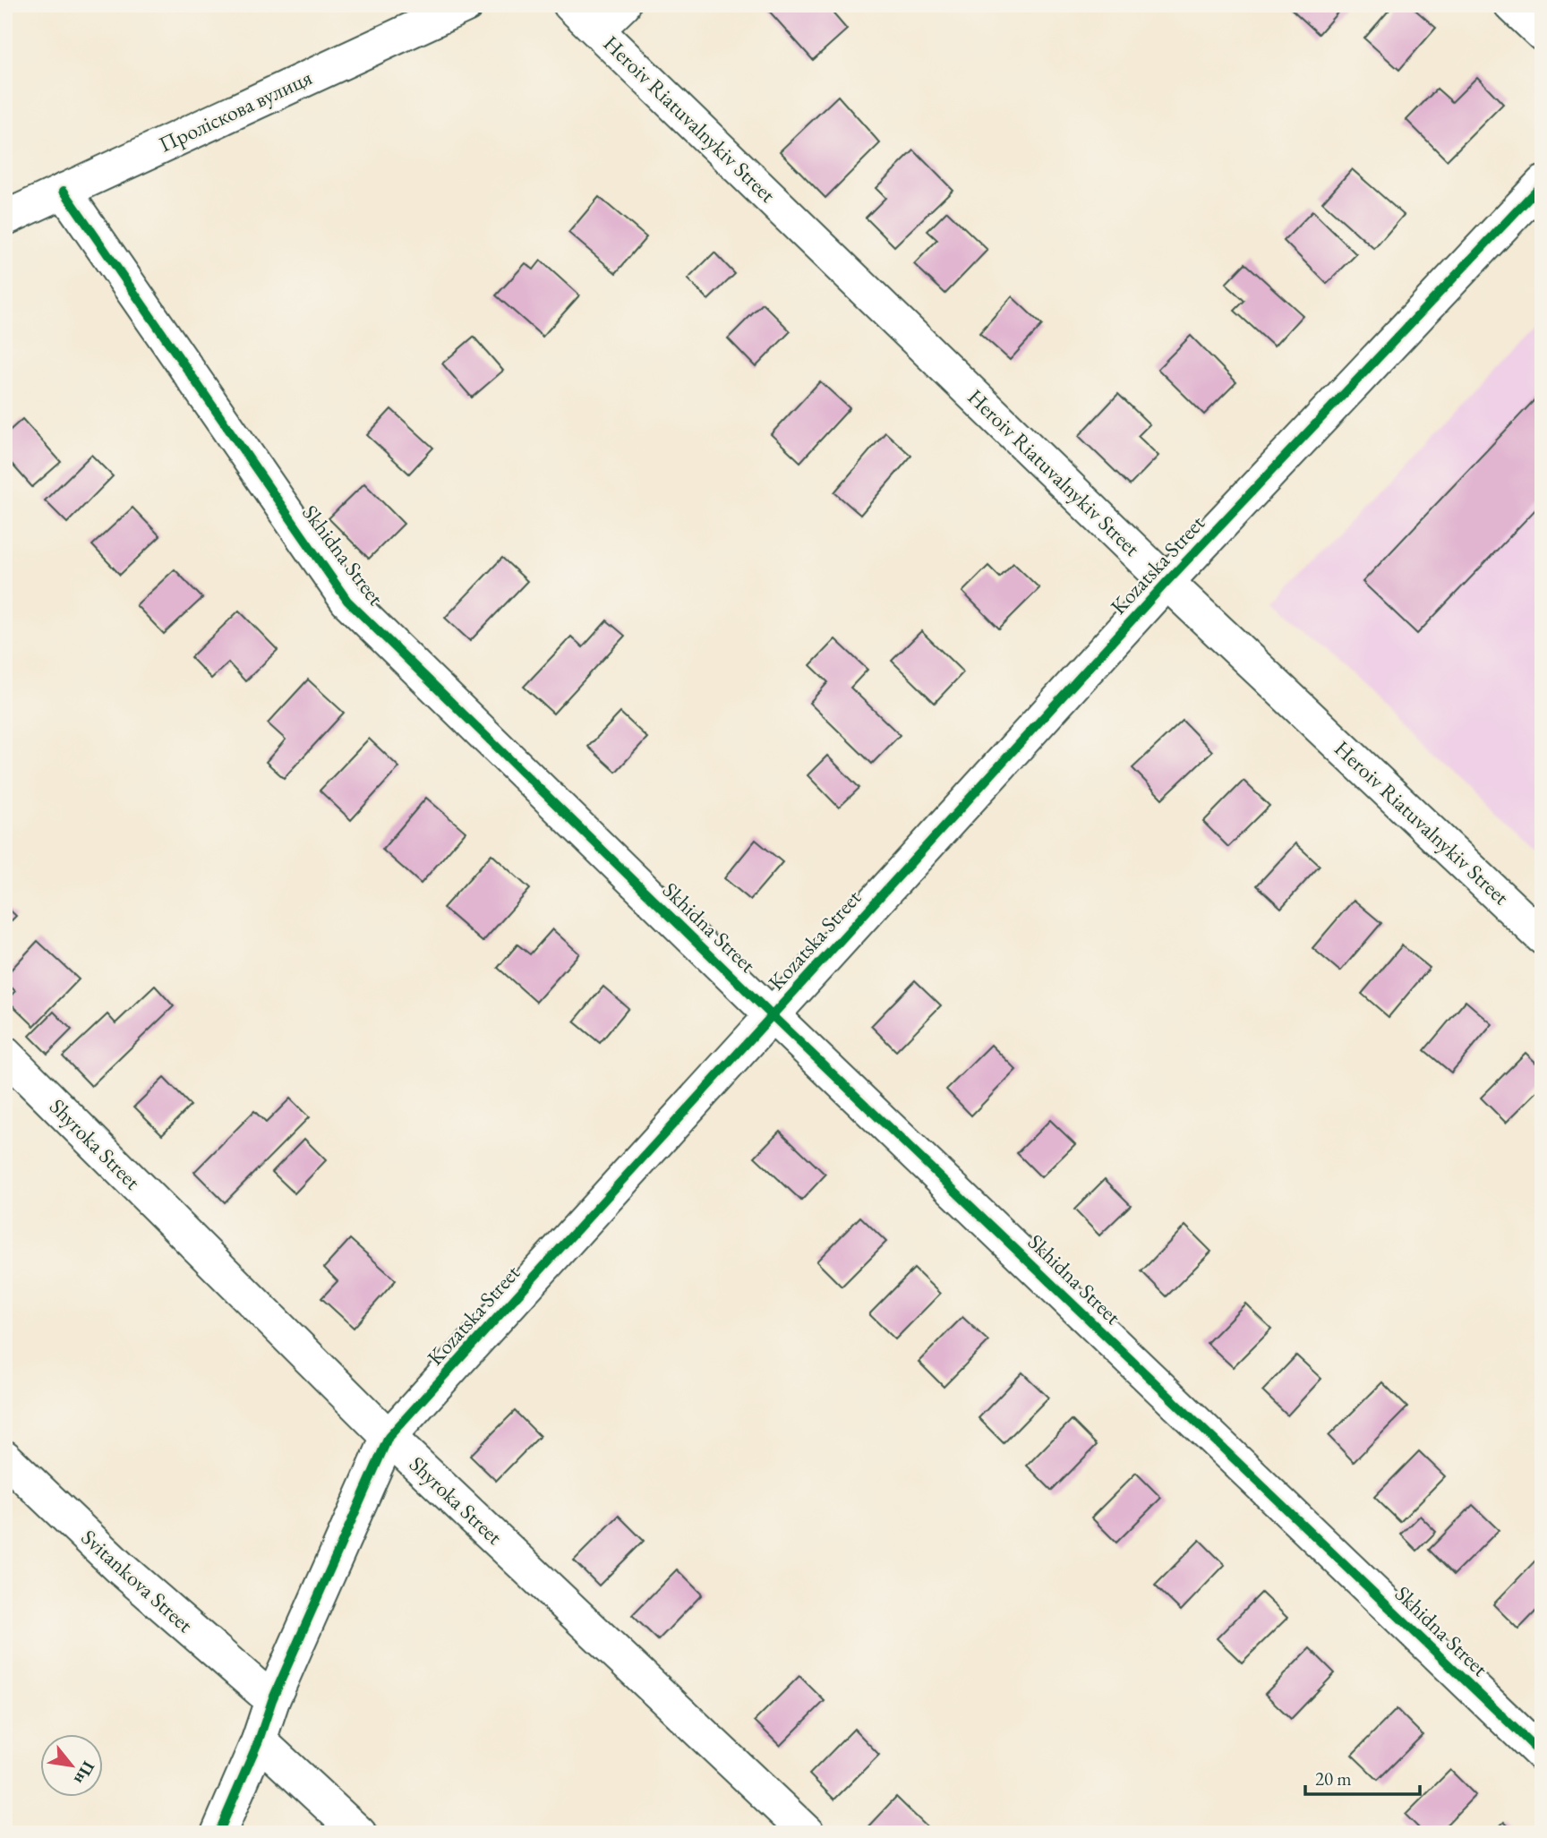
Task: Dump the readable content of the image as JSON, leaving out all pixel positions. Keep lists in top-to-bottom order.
{
  "streets": {
    "street": [
      "Проліскова вулиця",
      "Heroiv Riatuvalnykiv Street",
      "Skhidna Street",
      "Kozatska Street",
      "Shyroka Street",
      "Svitankova Street"
    ]
  },
  "crossings": [
    ["Проліскова вулиця", "Skhidna Street"],
    ["Heroiv Riatuvalnykiv Street", "Kozatska Street"],
    ["Skhidna Street", "Kozatska Street"],
    ["Kozatska Street", "Shyroka Street"],
    ["Kozatska Street", "Svitankova Street"]
  ],
  "scale_bar": "20 m",
  "north": "bottom right"
}
